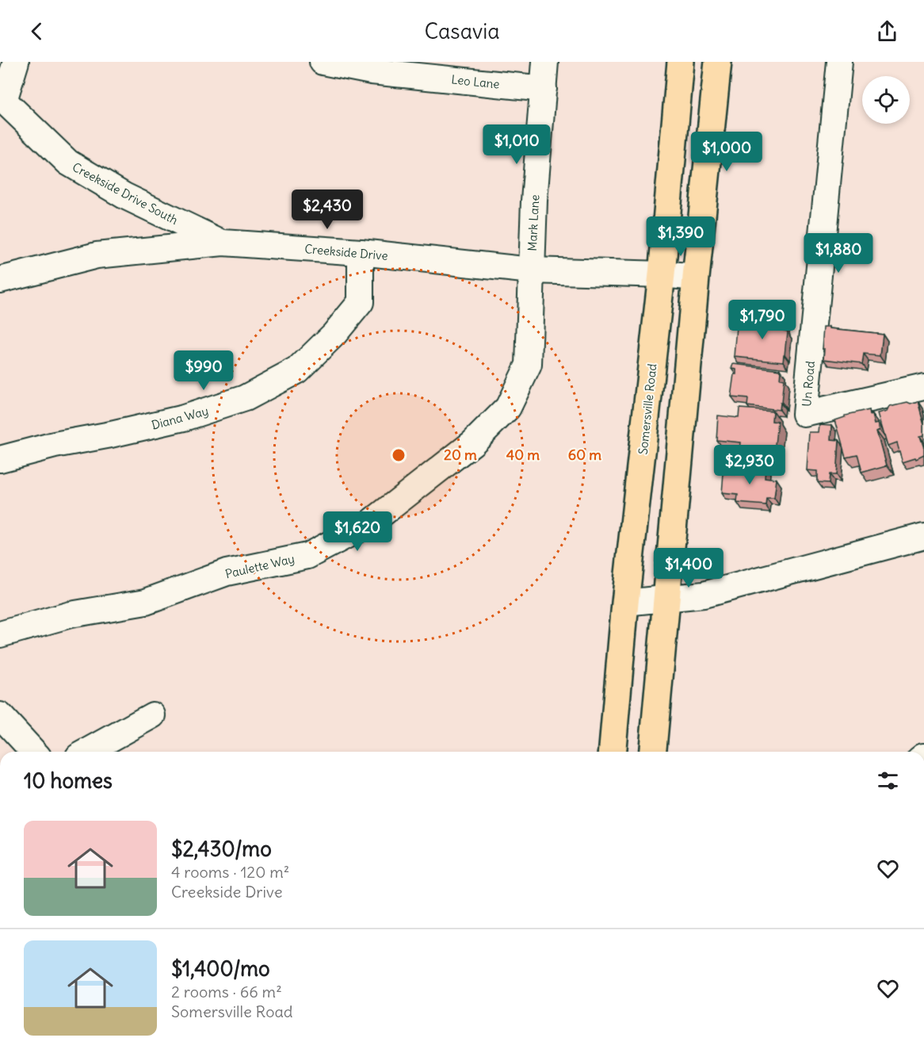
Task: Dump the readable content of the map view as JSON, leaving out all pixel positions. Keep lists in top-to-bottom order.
{
  "streets": {
    "main road": ["Somersville Road"],
    "street": [
      "Leo Lane",
      "Creekside Drive South",
      "Mark Lane",
      "Creekside Drive",
      "Un Road",
      "Diana Way",
      "Paulette Way"
    ]
  },
  "crossings": [
    ["Leo Lane", "Mark Lane"],
    ["Creekside Drive South", "Creekside Drive"],
    ["Mark Lane", "Creekside Drive"],
    ["Mark Lane", "Paulette Way"],
    ["Creekside Drive", "Somersville Road"],
    ["Creekside Drive", "Diana Way"],
    ["Creekside Drive", "Paulette Way"]
  ],
  "page": {
    "header": "Casavia",
    "price": [
      "$1,010",
      "$1,000",
      "$2,430",
      "$1,390",
      "$1,880",
      "$1,790",
      "$990",
      "$2,930",
      "$1,620",
      "$1,400"
    ],
    "heading": "10 homes",
    "list": [
      {
        "name": "$2,430/mo",
        "note": "4 rooms · 120 m² · Creekside Drive"
      },
      {
        "name": "$1,400/mo",
        "note": "2 rooms · 66 m² · Somersville Road"
      }
    ]
  },
  "rings": ["20 m", "40 m", "60 m"]
}
